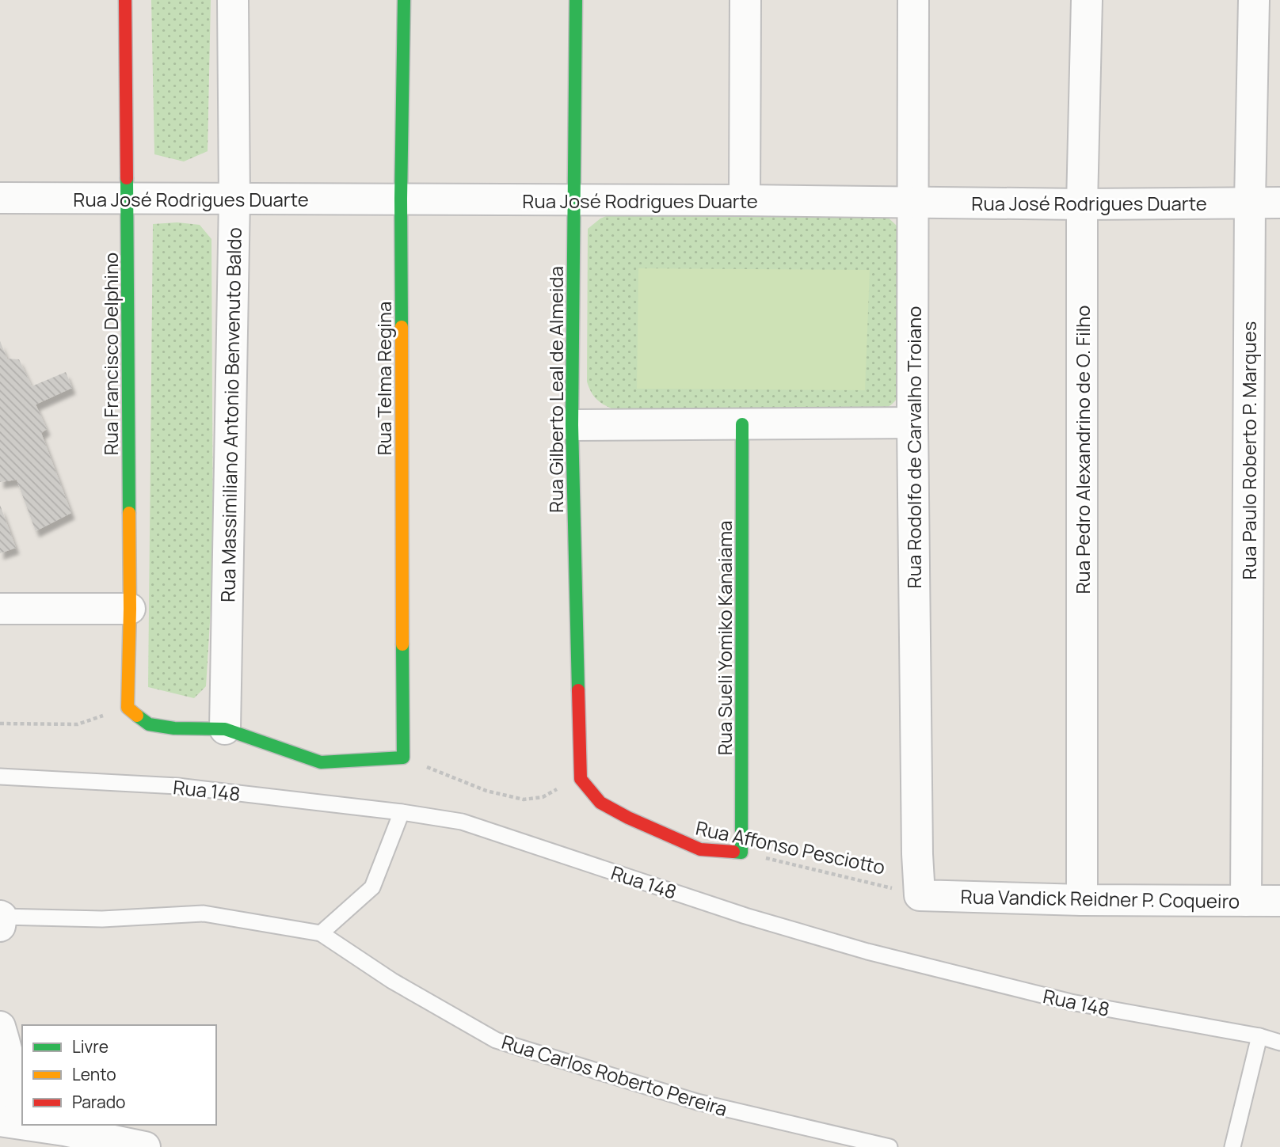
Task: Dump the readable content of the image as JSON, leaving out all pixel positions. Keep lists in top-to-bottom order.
{
  "streets": {
    "street": [
      "Rua José Rodrigues Duarte",
      "Rua Francisco Delphino",
      "Rua Telma Regina",
      "Rua Gilberto Leal de Almeida",
      "Rua Massimiliano Antonio Benvenuto Baldo",
      "Rua Rodolfo de Carvalho Troiano",
      "Rua Pedro Alexandrino de O. Filho",
      "Rua Paulo Roberto P. Marques",
      "Rua Sueli Yomiko Kanaiama",
      "Rua Affonso Pesciotto",
      "Rua Vandick Reidner P. Coqueiro"
    ],
    "lane": ["Rua 148", "Rua Carlos Roberto Pereira"]
  },
  "crossings": [
    ["Rua José Rodrigues Duarte", "Rua Francisco Delphino"],
    ["Rua José Rodrigues Duarte", "Rua Telma Regina"],
    ["Rua José Rodrigues Duarte", "Rua Gilberto Leal de Almeida"],
    ["Rua José Rodrigues Duarte", "Rua Massimiliano Antonio Benvenuto Baldo"],
    ["Rua José Rodrigues Duarte", "Rua Rodolfo de Carvalho Troiano"],
    ["Rua José Rodrigues Duarte", "Rua Pedro Alexandrino de O. Filho"],
    ["Rua José Rodrigues Duarte", "Rua Paulo Roberto P. Marques"],
    ["Rua Gilberto Leal de Almeida", "Rua Affonso Pesciotto"],
    ["Rua Rodolfo de Carvalho Troiano", "Rua Affonso Pesciotto"],
    ["Rua Rodolfo de Carvalho Troiano", "Rua Vandick Reidner P. Coqueiro"],
    ["Rua Pedro Alexandrino de O. Filho", "Rua Vandick Reidner P. Coqueiro"],
    ["Rua Paulo Roberto P. Marques", "Rua Vandick Reidner P. Coqueiro"],
    ["Rua Sueli Yomiko Kanaiama", "Rua Affonso Pesciotto"],
    ["Rua Affonso Pesciotto", "Rua Vandick Reidner P. Coqueiro"]
  ],
  "legend": ["Livre", "Lento", "Parado"]
}
